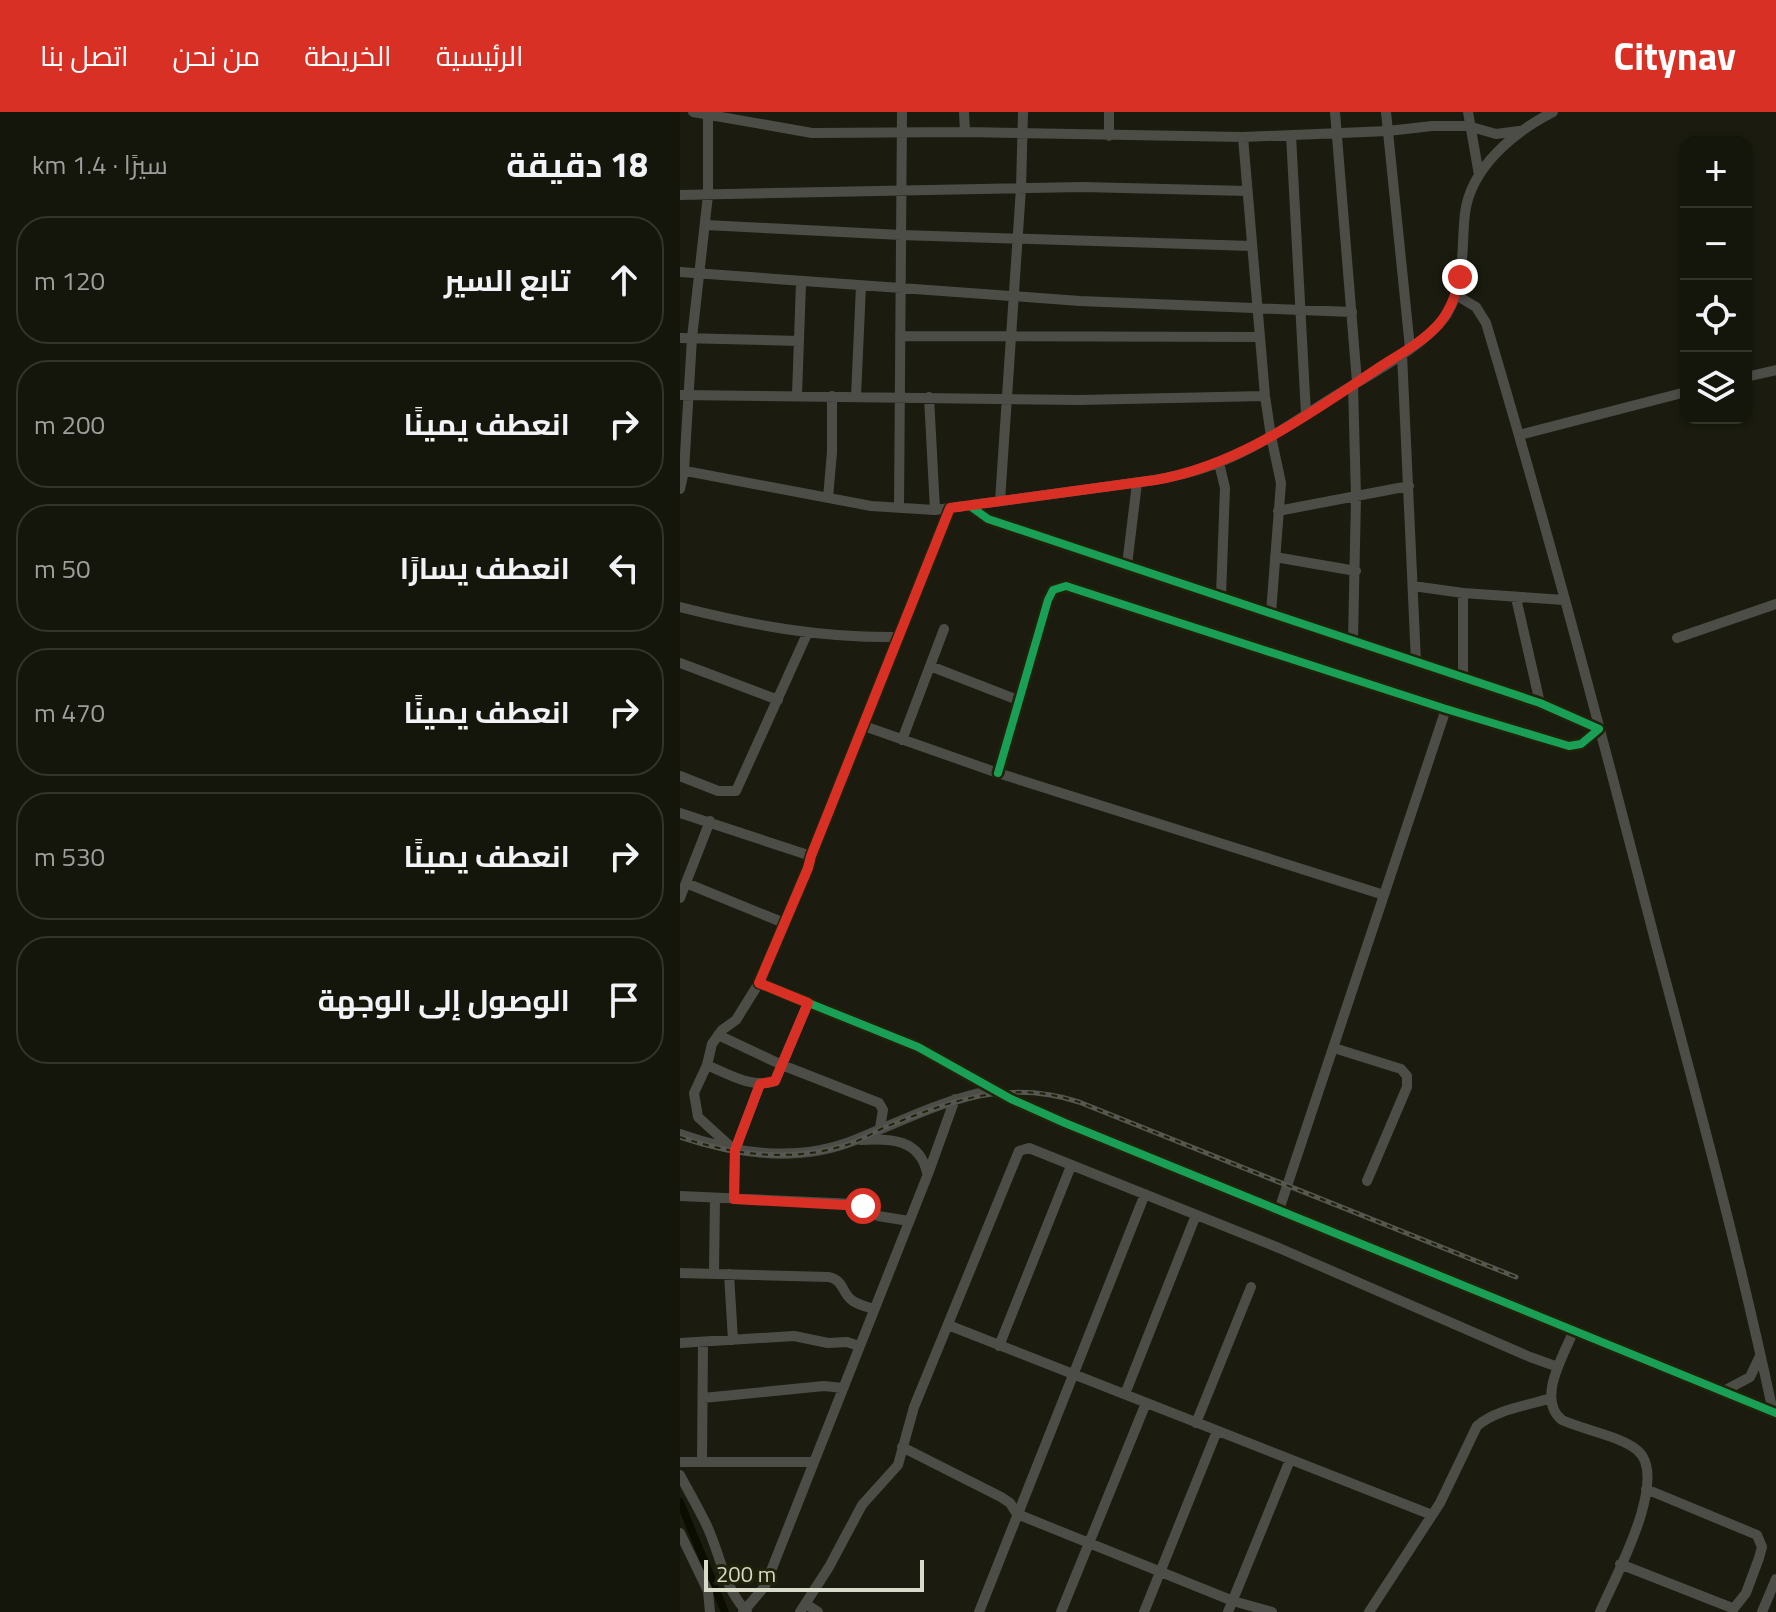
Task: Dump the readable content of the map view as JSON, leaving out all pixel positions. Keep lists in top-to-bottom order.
{
  "scale_bar": "200 m",
  "page": {
    "header": "Citynav",
    "nav": [
      "الرئيسية",
      "الخريطة",
      "من نحن",
      "اتصل بنا"
    ],
    "heading": ["18 دقيقة", "سيرًا · 1.4 km"],
    "map_buttons": ["+", "−"],
    "list": [
      ["تابع السير", "120 m"],
      ["انعطف يمينًا", "200 m"],
      ["انعطف يسارًا", "50 m"],
      ["انعطف يمينًا", "470 m"],
      ["انعطف يمينًا", "530 m"],
      "الوصول إلى الوجهة"
    ],
    "scale": "200 m"
  }
}
